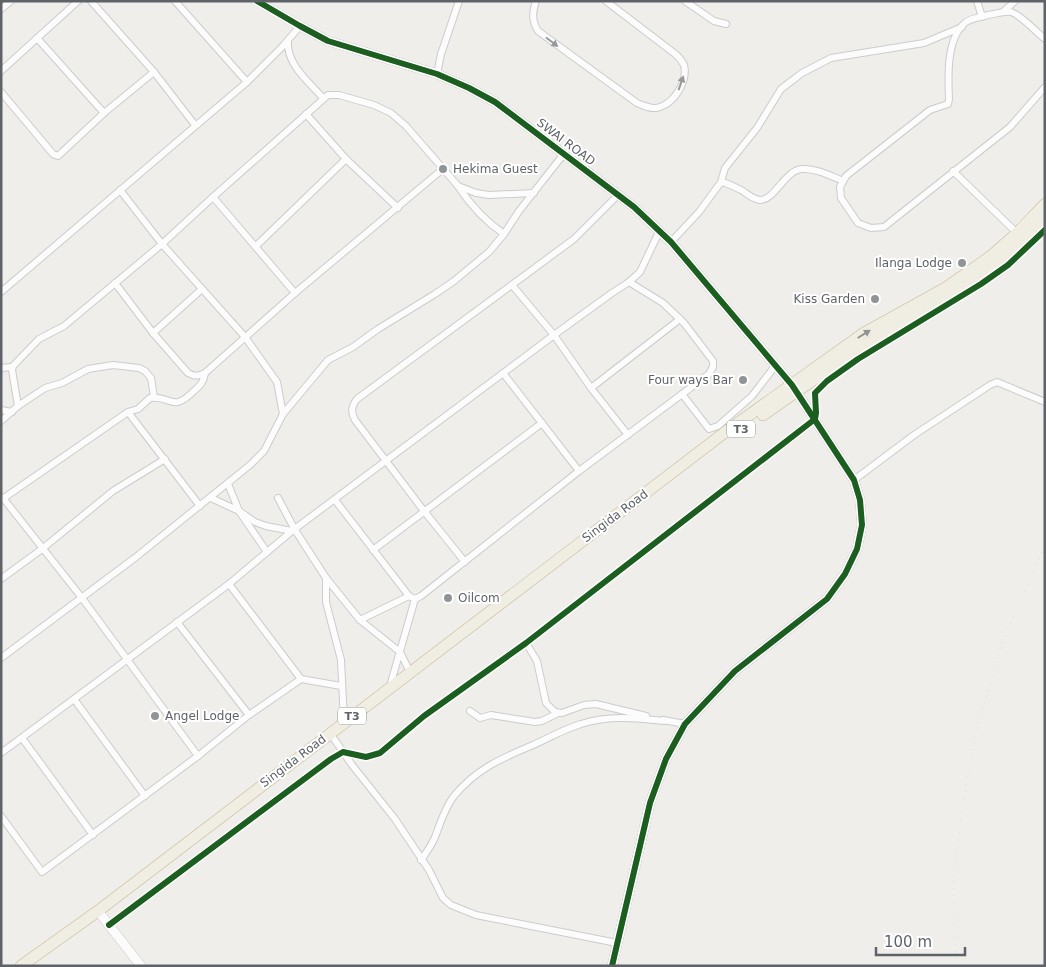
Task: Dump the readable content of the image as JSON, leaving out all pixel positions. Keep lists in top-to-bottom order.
{
  "streets": {
    "highway": ["T3", "Singida Road"],
    "street": ["SWAI ROAD"]
  },
  "crossings": [
    ["SWAI ROAD", "Singida Road"]
  ],
  "places": [
    "Hekima Guest",
    "Ilanga Lodge",
    "Kiss Garden",
    "Four ways Bar",
    "Oilcom",
    "Angel Lodge"
  ],
  "scale_bar": "100 m"
}
